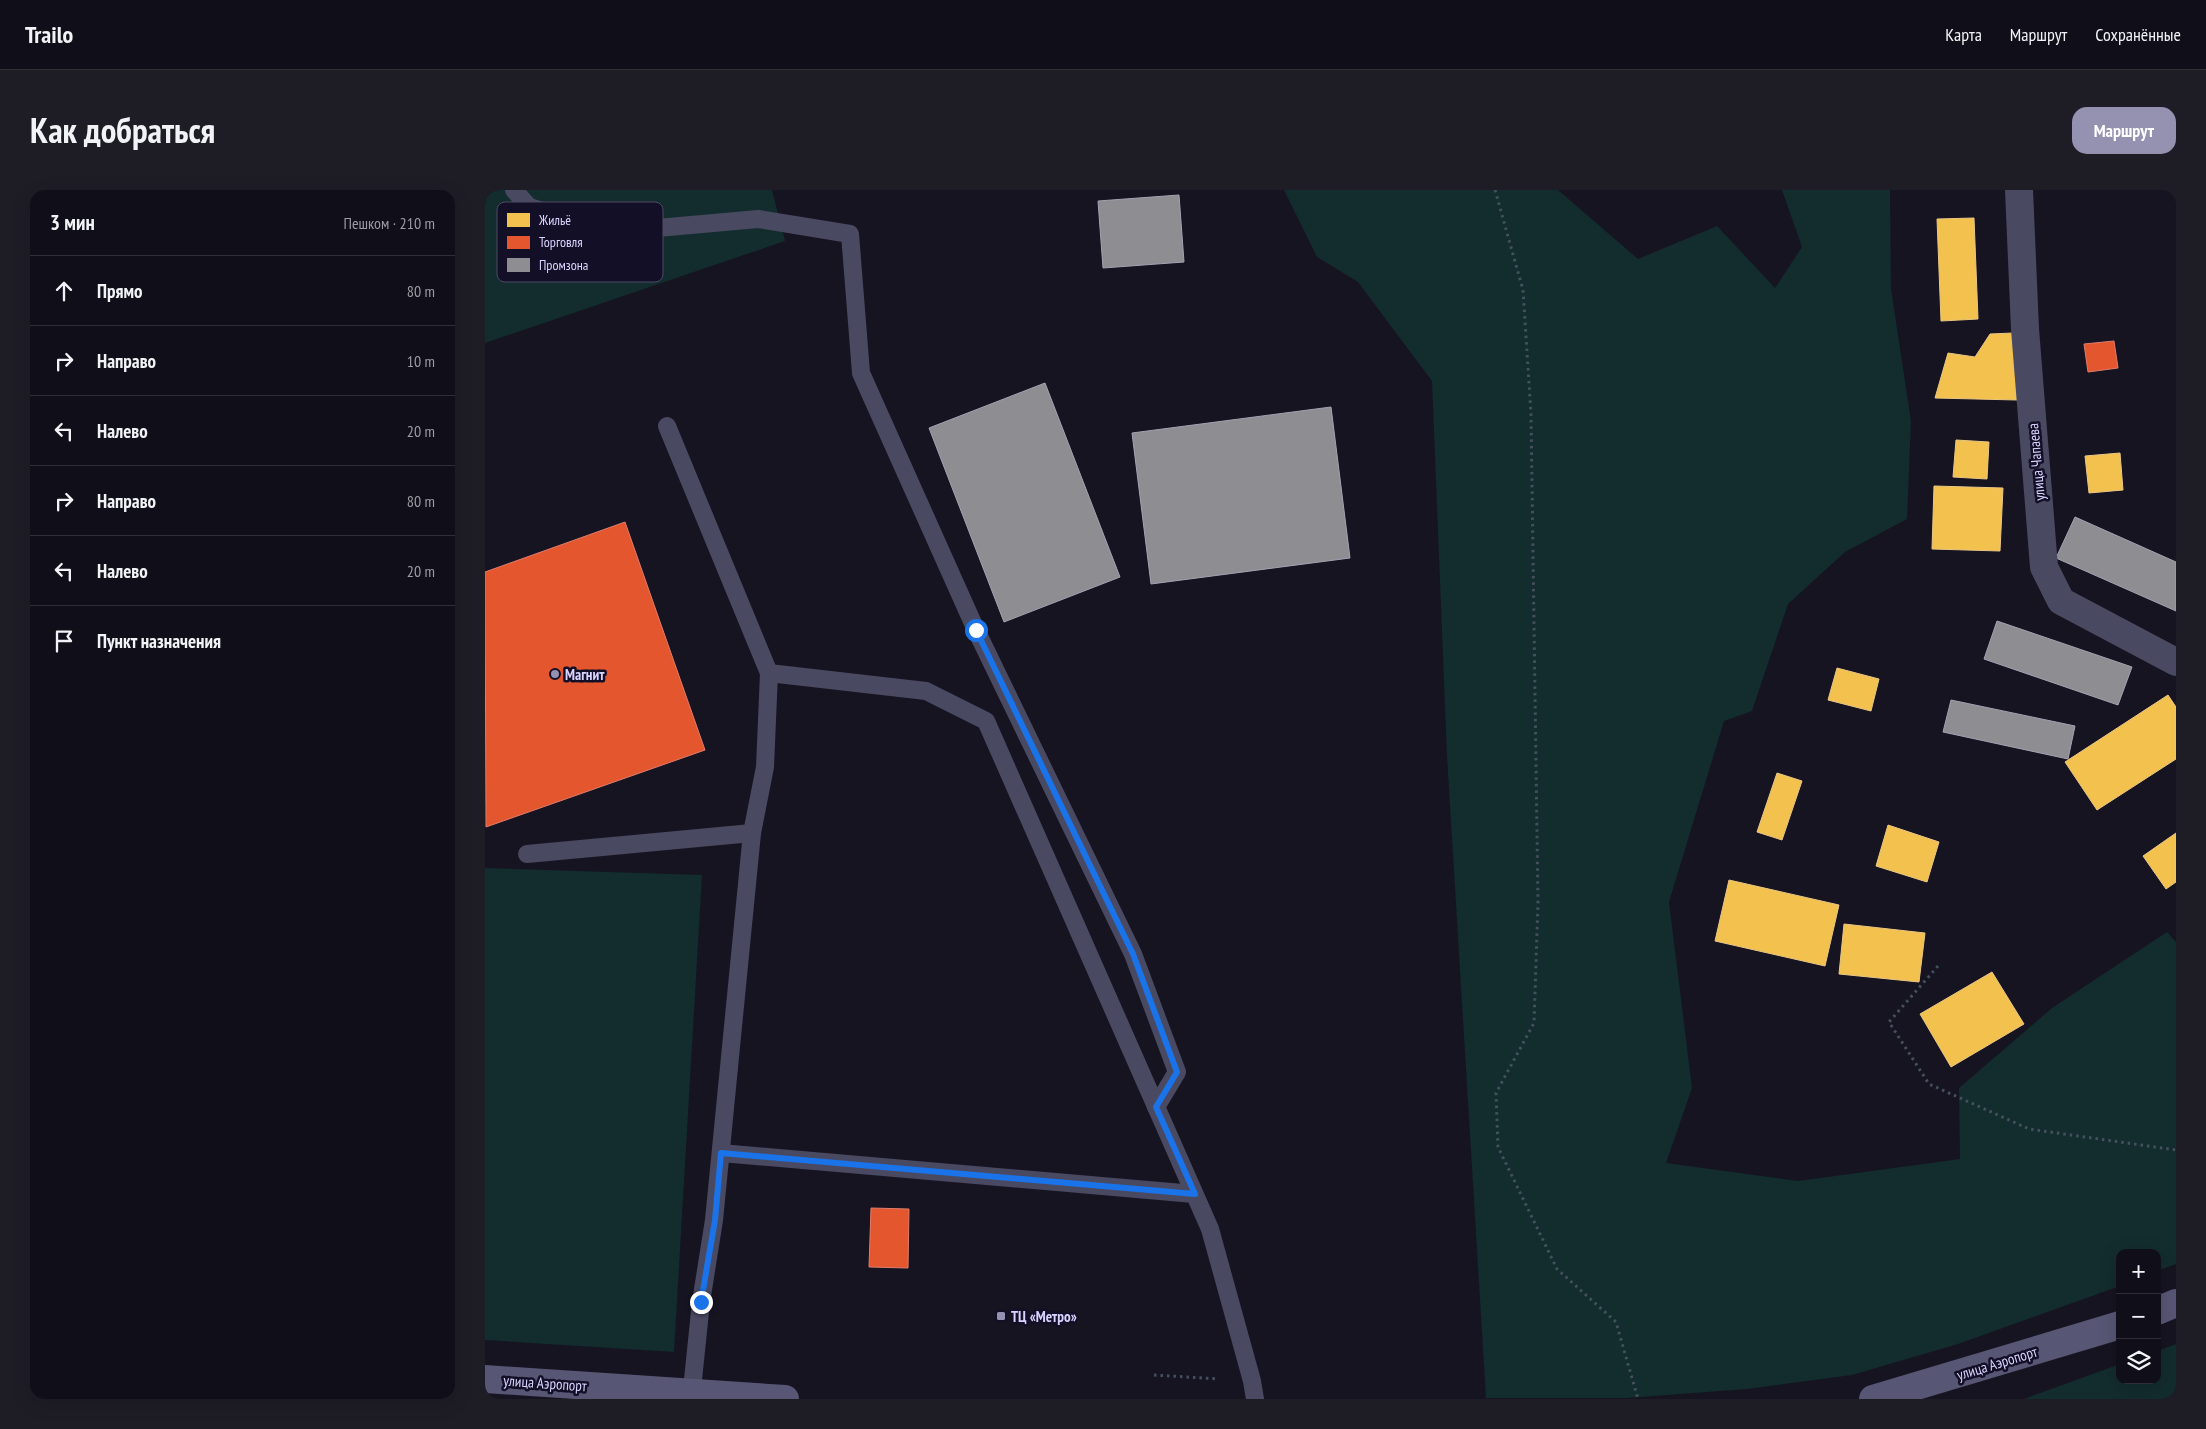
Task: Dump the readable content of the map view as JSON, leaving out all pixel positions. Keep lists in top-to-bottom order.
{
  "streets": {
    "main road": ["улица Аэропорт"],
    "street": ["улица Чапаева"]
  },
  "places": {
    "other": ["Магнит"],
    "transit": ["ТЦ «Метро»"]
  },
  "legend": ["Жильё", "Торговля", "Промзона"],
  "page": {
    "header": "Trailo",
    "nav": ["Карта", "Маршрут", "Сохранённые"],
    "title": "Как добраться",
    "buttons": "Маршрут",
    "heading": ["3 мин", "Пешком · 210 m"],
    "list": [
      ["Прямо", "80 m"],
      ["Направо", "10 m"],
      ["Налево", "20 m"],
      ["Направо", "80 m"],
      ["Налево", "20 m"],
      "Пункт назначения"
    ],
    "map_buttons": ["+", "−"]
  }
}
